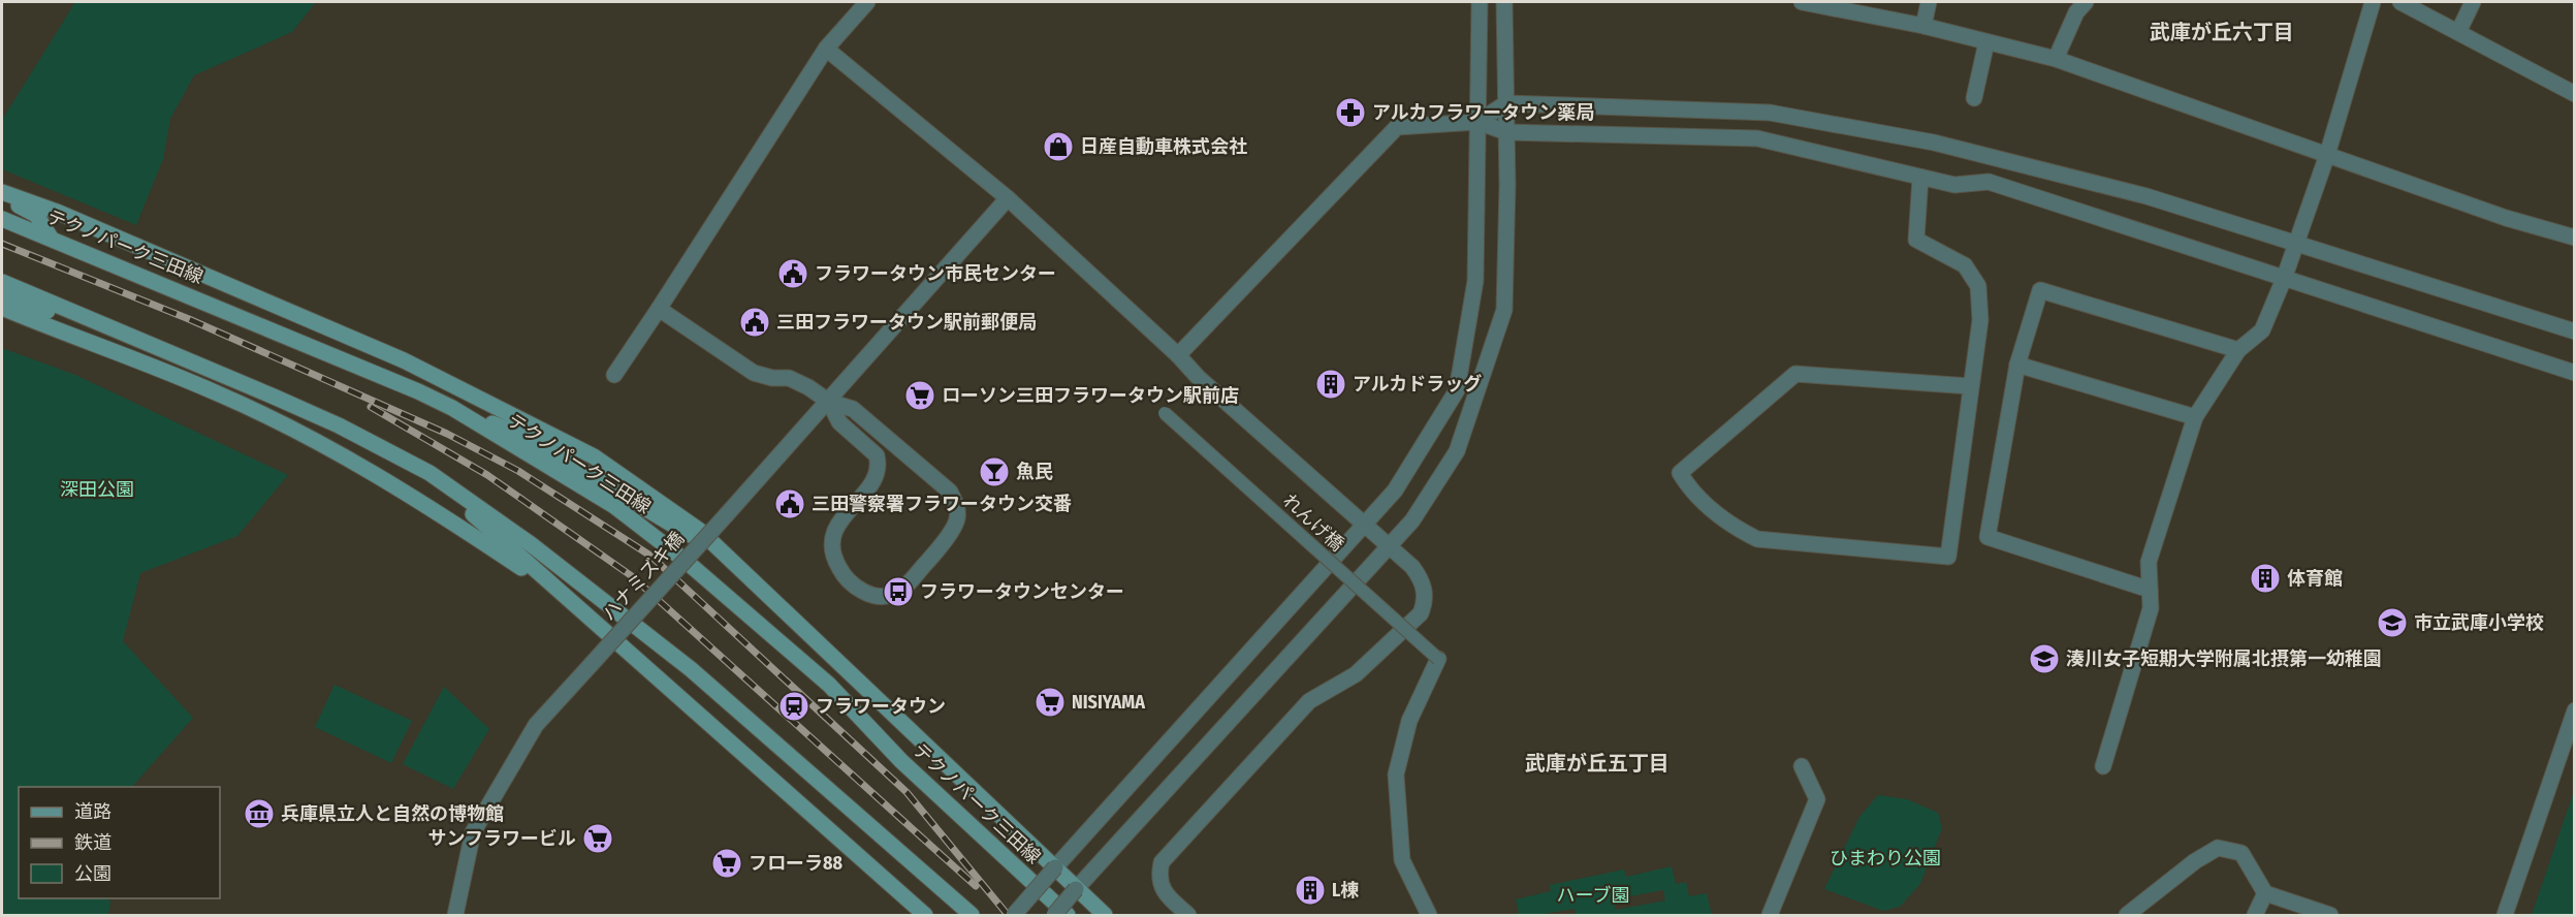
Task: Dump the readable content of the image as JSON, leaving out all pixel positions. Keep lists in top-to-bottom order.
{
  "streets": {
    "main road": ["テクノパーク三田線"],
    "street": ["ハナミズキ橋"],
    "lane": ["れんげ橋"]
  },
  "districts": ["武庫が丘六丁目", "武庫が丘五丁目"],
  "parks": ["深田公園", "ひまわり公園", "ハーブ園"],
  "places": {
    "pharmacy": ["アルカフラワータウン薬局"],
    "shop": ["日産自動車株式会社"],
    "public building": ["フラワータウン市民センター", "三田フラワータウン駅前郵便局", "三田警察署フラワータウン交番"],
    "building": ["アルカドラッグ", "体育館", "L棟"],
    "supermarket": [
      "ローソン三田フラワータウン駅前店",
      "NISIYAMA",
      "サンフラワービル",
      "フローラ88"
    ],
    "bar": ["魚民"],
    "bus stop": ["フラワータウンセンター"],
    "school or university": ["市立武庫小学校", "湊川女子短期大学附属北摂第一幼稚園"],
    "station": ["フラワータウン"],
    "museum": ["兵庫県立人と自然の博物館"]
  },
  "legend": ["道路", "鉄道", "公園"]
}
